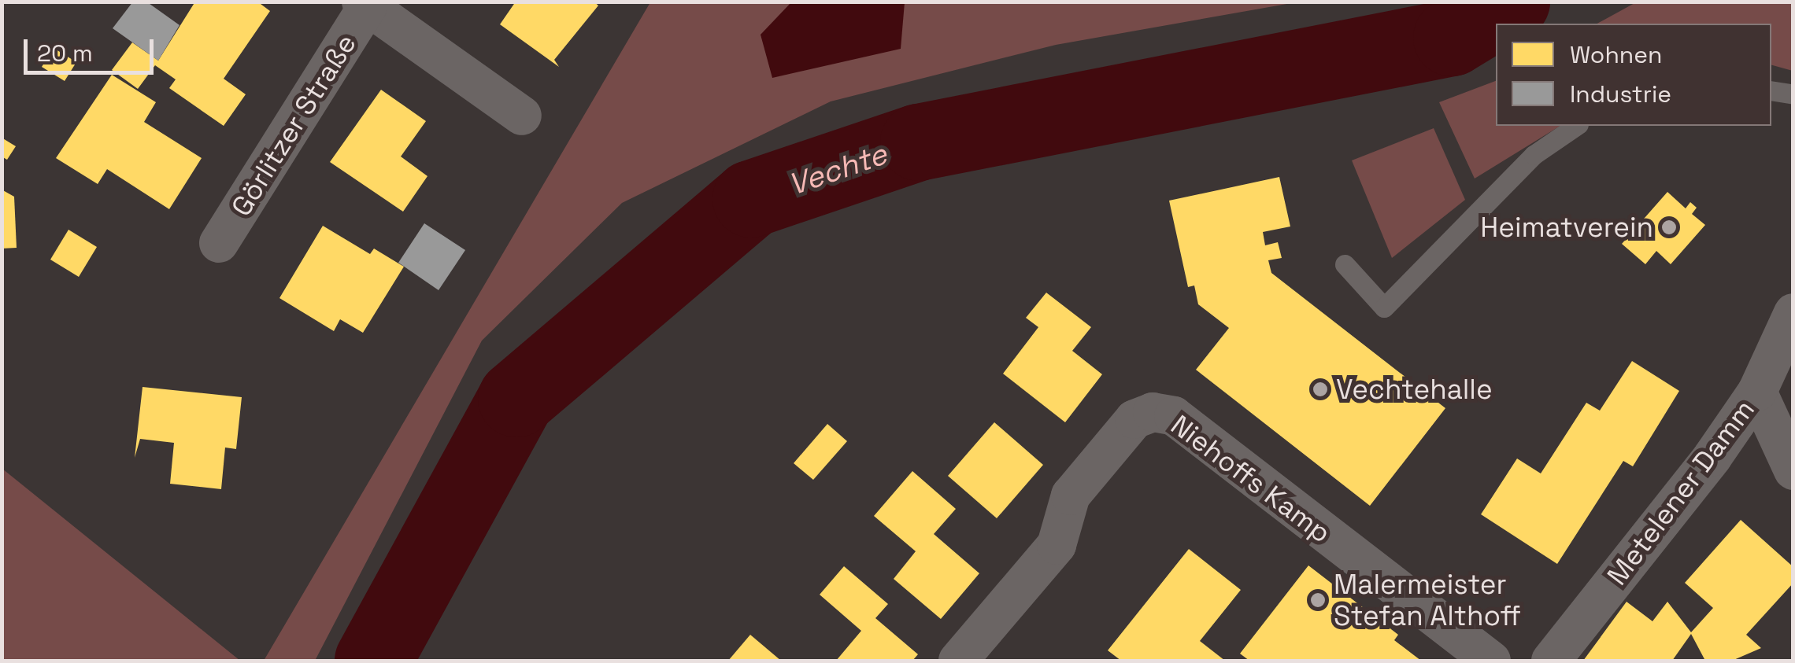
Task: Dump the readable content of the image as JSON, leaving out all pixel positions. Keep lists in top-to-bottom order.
{
  "streets": {
    "street": ["Görlitzer Straße", "Niehoffs Kamp", "Metelener Damm"]
  },
  "water": ["Vechte"],
  "places": ["Heimatverein", "Vechtehalle", "Malermeister Stefan Althoff"],
  "legend": ["Wohnen", "Industrie"],
  "scale_bar": "20 m"
}
